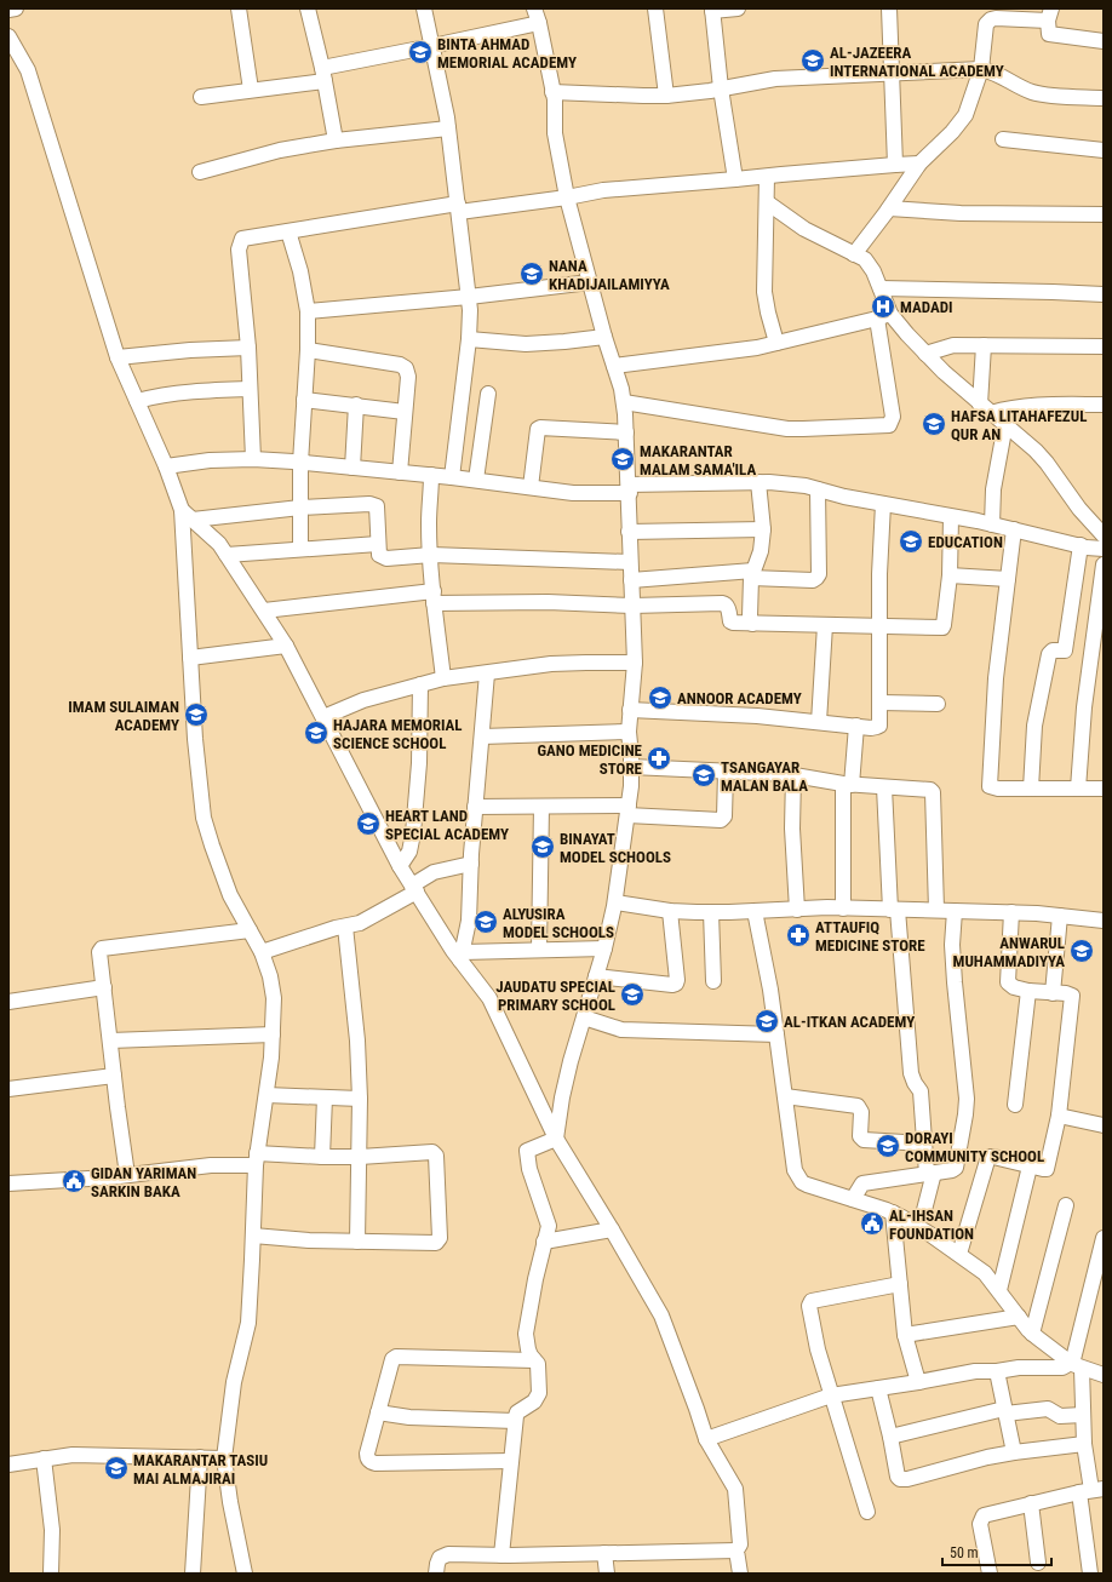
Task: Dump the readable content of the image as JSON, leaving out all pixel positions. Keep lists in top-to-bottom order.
{
  "places": {
    "school or university": [
      "BINTA AHMAD MEMORIAL ACADEMY",
      "AL-JAZEERA INTERNATIONAL ACADEMY",
      "NANA KHADIJAILAMIYYA",
      "HAFSA LITAHAFEZUL QUR AN",
      "MAKARANTAR MALAM SAMA'ILA",
      "EDUCATION",
      "ANNOOR ACADEMY",
      "IMAM SULAIMAN ACADEMY",
      "HAJARA MEMORIAL SCIENCE SCHOOL",
      "TSANGAYAR MALAN BALA",
      "HEART LAND SPECIAL ACADEMY",
      "BINAYAT MODEL SCHOOLS",
      "ALYUSIRA MODEL SCHOOLS",
      "ANWARUL MUHAMMADIYYA",
      "JAUDATU SPECIAL PRIMARY SCHOOL",
      "AL-ITKAN ACADEMY",
      "DORAYI COMMUNITY SCHOOL",
      "MAKARANTAR TASIU MAI ALMAJIRAI"
    ],
    "hospital": ["MADADI"],
    "pharmacy": ["GANO MEDICINE STORE", "ATTAUFIQ MEDICINE STORE"],
    "public building": ["GIDAN YARIMAN SARKIN BAKA", "AL-IHSAN FOUNDATION"]
  },
  "scale_bar": "50 m"
}
